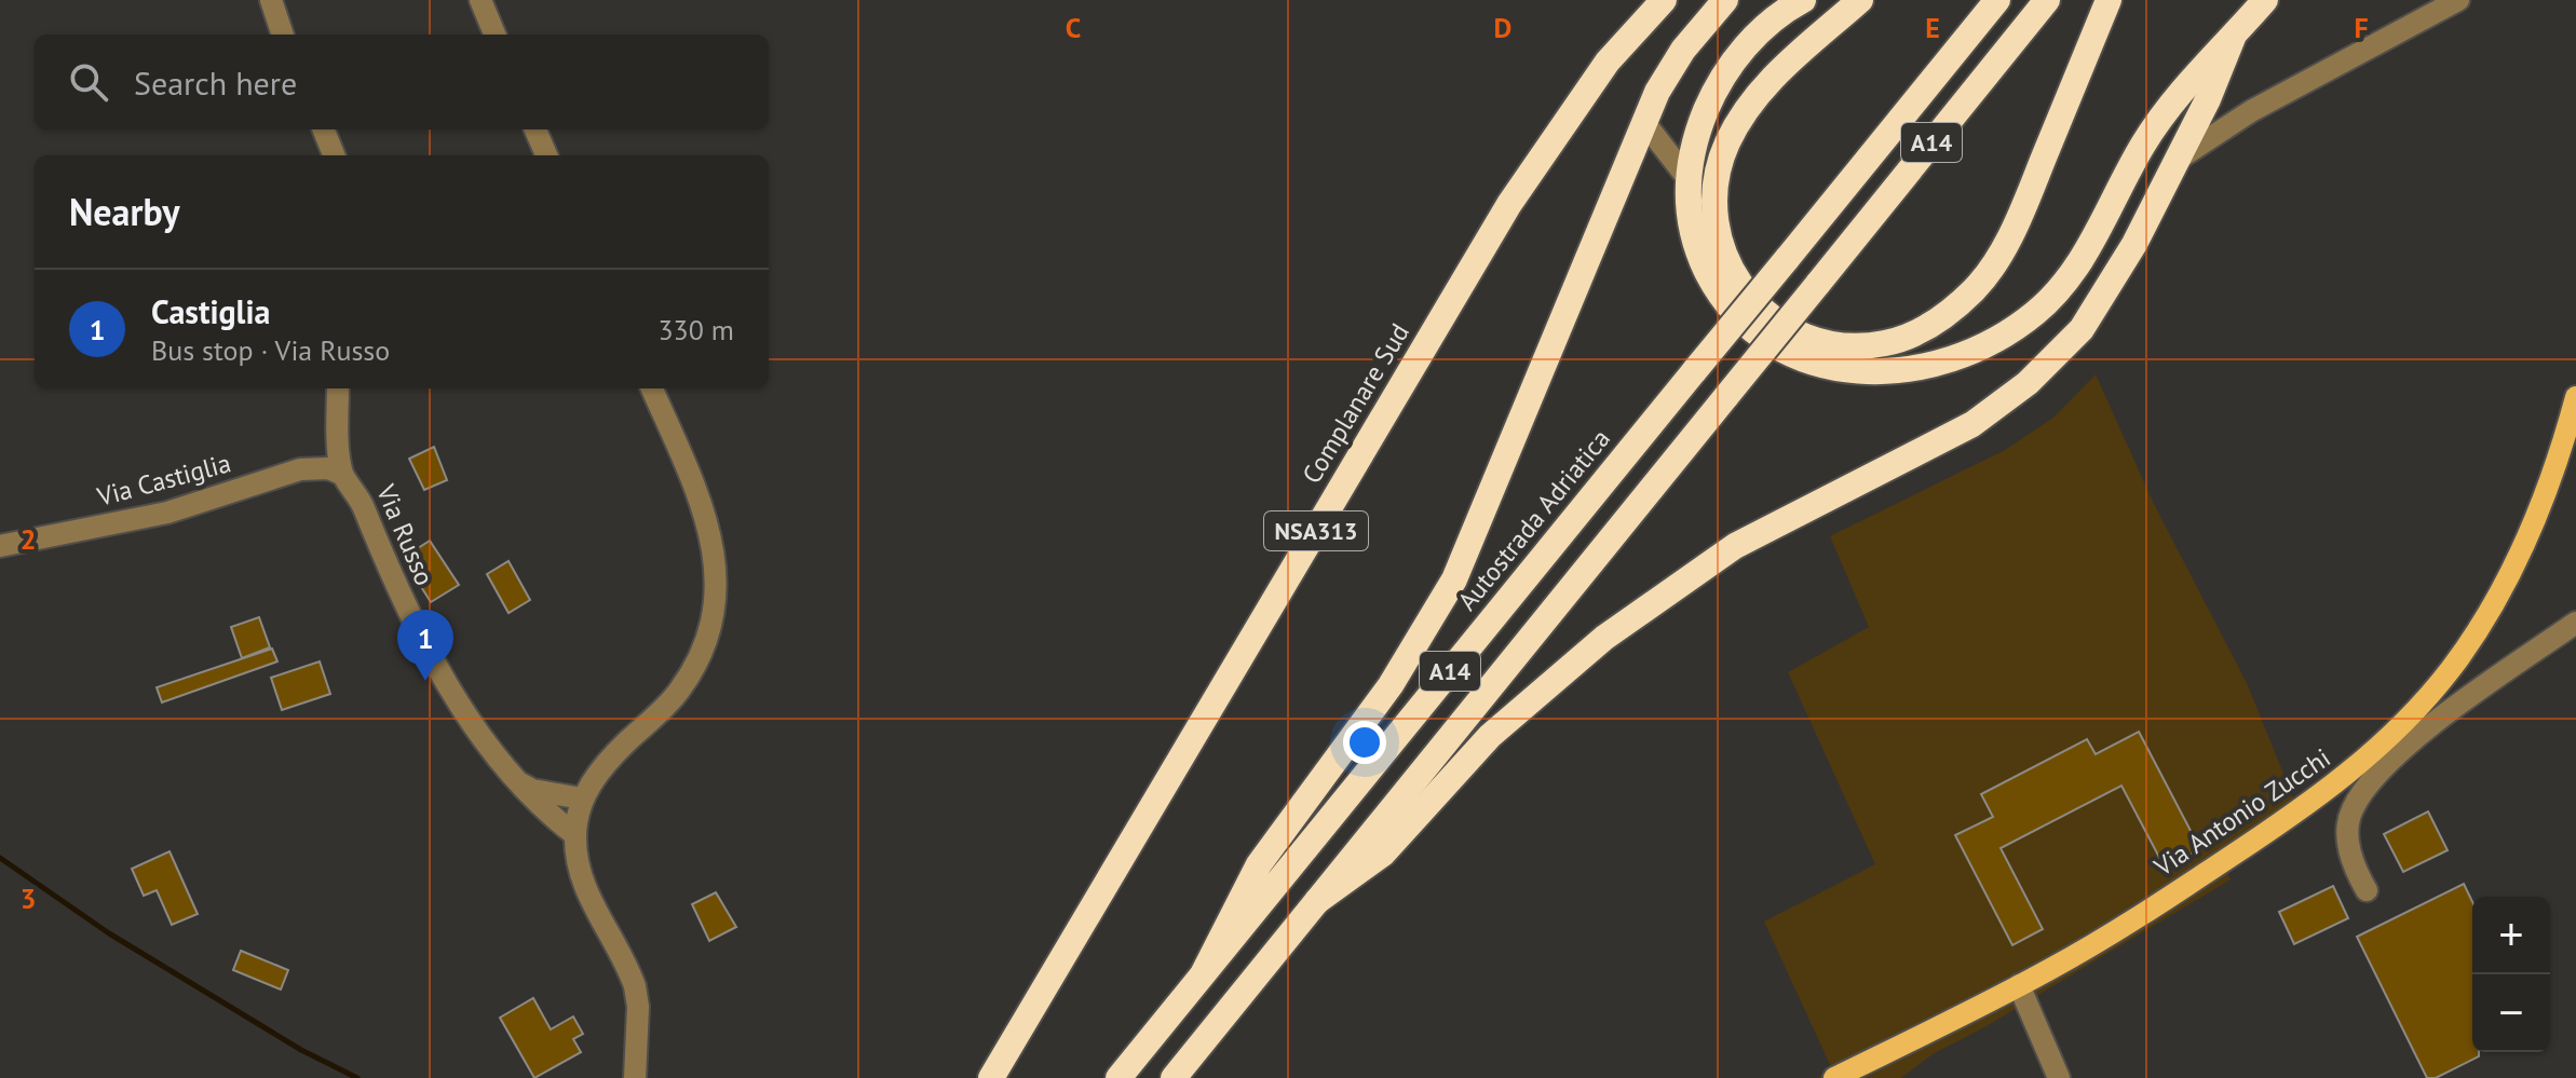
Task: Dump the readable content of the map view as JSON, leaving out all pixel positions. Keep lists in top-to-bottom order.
{
  "streets": {
    "highway": [
      "A14",
      "Complanare Sud",
      "Autostrada Adriatica",
      "NSA313"
    ],
    "main road": ["Via Antonio Zucchi"],
    "street": ["Via Castiglia", "Via Russo"]
  },
  "crossings": [
    ["Via Castiglia", "Via Russo"]
  ],
  "page": {
    "search": "Search here",
    "heading": "Nearby",
    "list": [
      {
        "mark": "1",
        "name": "Castiglia",
        "note": "Bus stop · Via Russo",
        "value": "330 m"
      }
    ],
    "pins": "1",
    "map_buttons": ["+", "−"]
  },
  "grid": {
    "columns": [
      "C",
      "D",
      "E",
      "F"
    ],
    "rows": ["2", "3"]
  }
}
